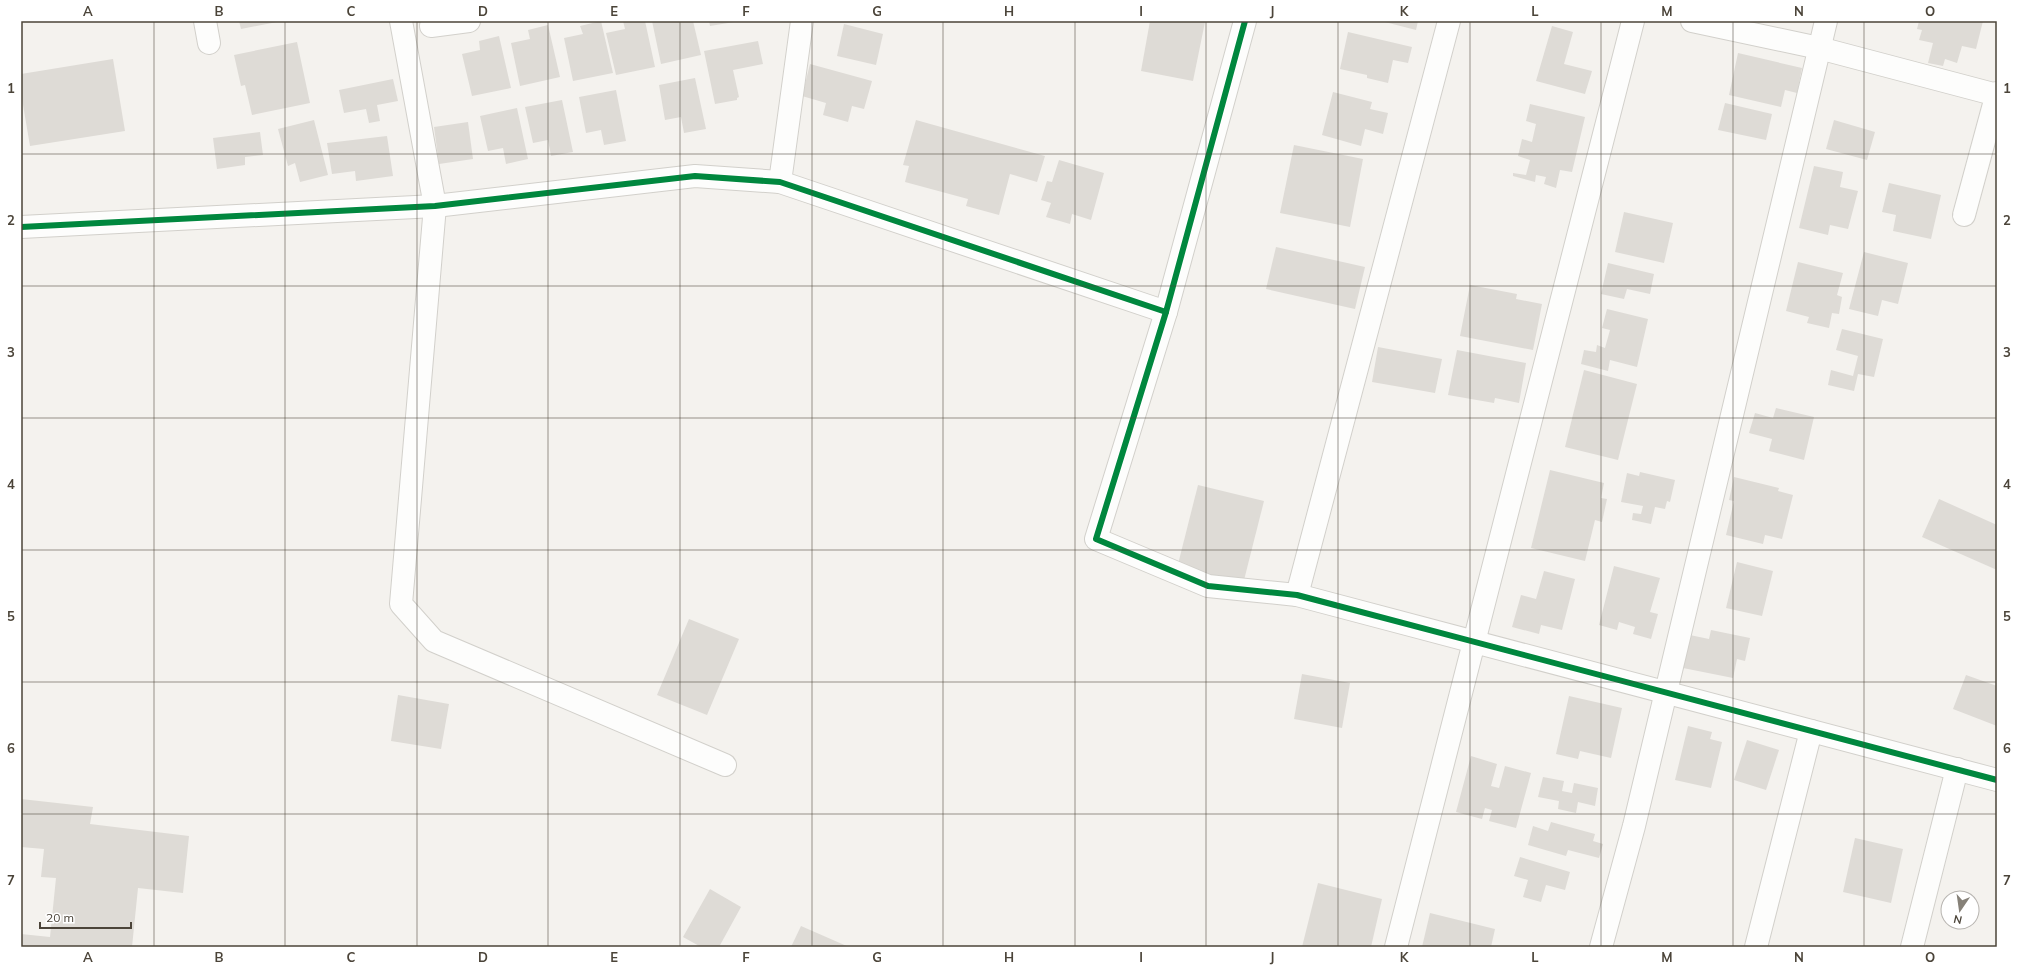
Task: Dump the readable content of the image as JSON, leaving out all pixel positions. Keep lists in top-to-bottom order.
{
  "scale_bar": "20 m",
  "north": "bottom",
  "grid": {
    "columns": [
      "A",
      "B",
      "C",
      "D",
      "E",
      "F",
      "G",
      "H",
      "I",
      "J",
      "K",
      "L",
      "M",
      "N",
      "O"
    ],
    "rows": [
      "1",
      "2",
      "3",
      "4",
      "5",
      "6",
      "7"
    ]
  }
}
